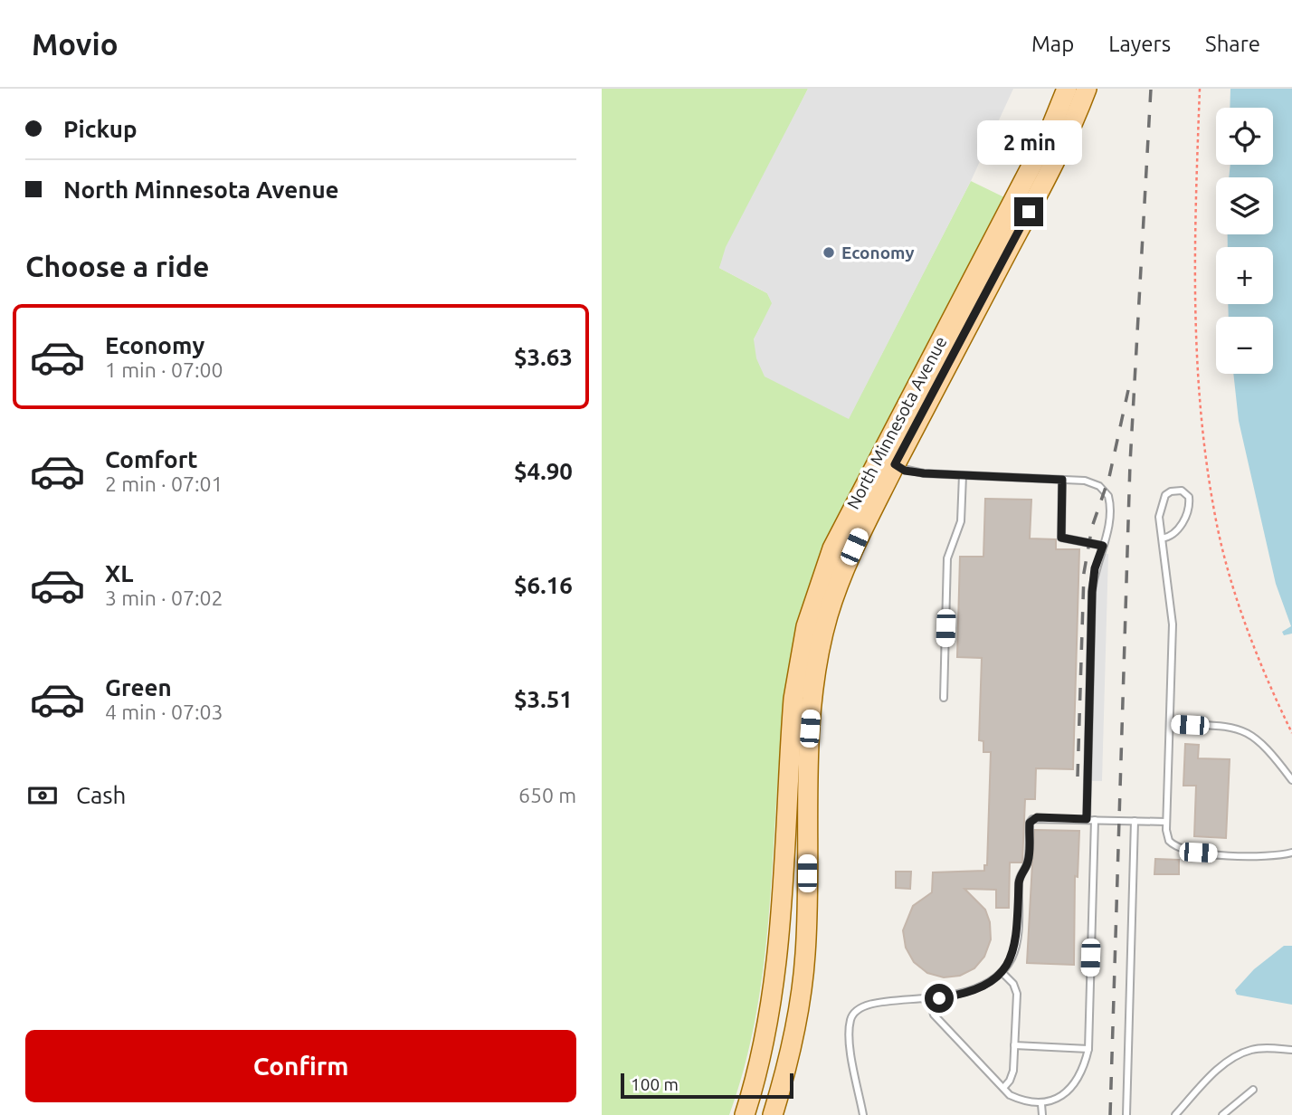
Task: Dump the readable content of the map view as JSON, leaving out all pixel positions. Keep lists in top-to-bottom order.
{
  "streets": {
    "main road": ["North Minnesota Avenue"]
  },
  "places": ["Economy"],
  "scale_bar": "100 m",
  "page": {
    "header": "Movio",
    "nav": ["Map", "Layers", "Share"],
    "banner": ["Pickup", "North Minnesota Avenue"],
    "map_buttons": ["+", "−"],
    "bubble": "2 min",
    "heading": "Choose a ride",
    "list": [
      {
        "name": "Economy",
        "note": "1 min · 07:00",
        "value": "$3.63"
      },
      {
        "name": "Comfort",
        "note": "2 min · 07:01",
        "value": "$4.90"
      },
      {
        "name": "XL",
        "note": "3 min · 07:02",
        "value": "$6.16"
      },
      {
        "name": "Green",
        "note": "4 min · 07:03",
        "value": "$3.51"
      }
    ],
    "pay": ["Cash", "650 m"],
    "buttons": "Confirm",
    "scale": "100 m"
  }
}
